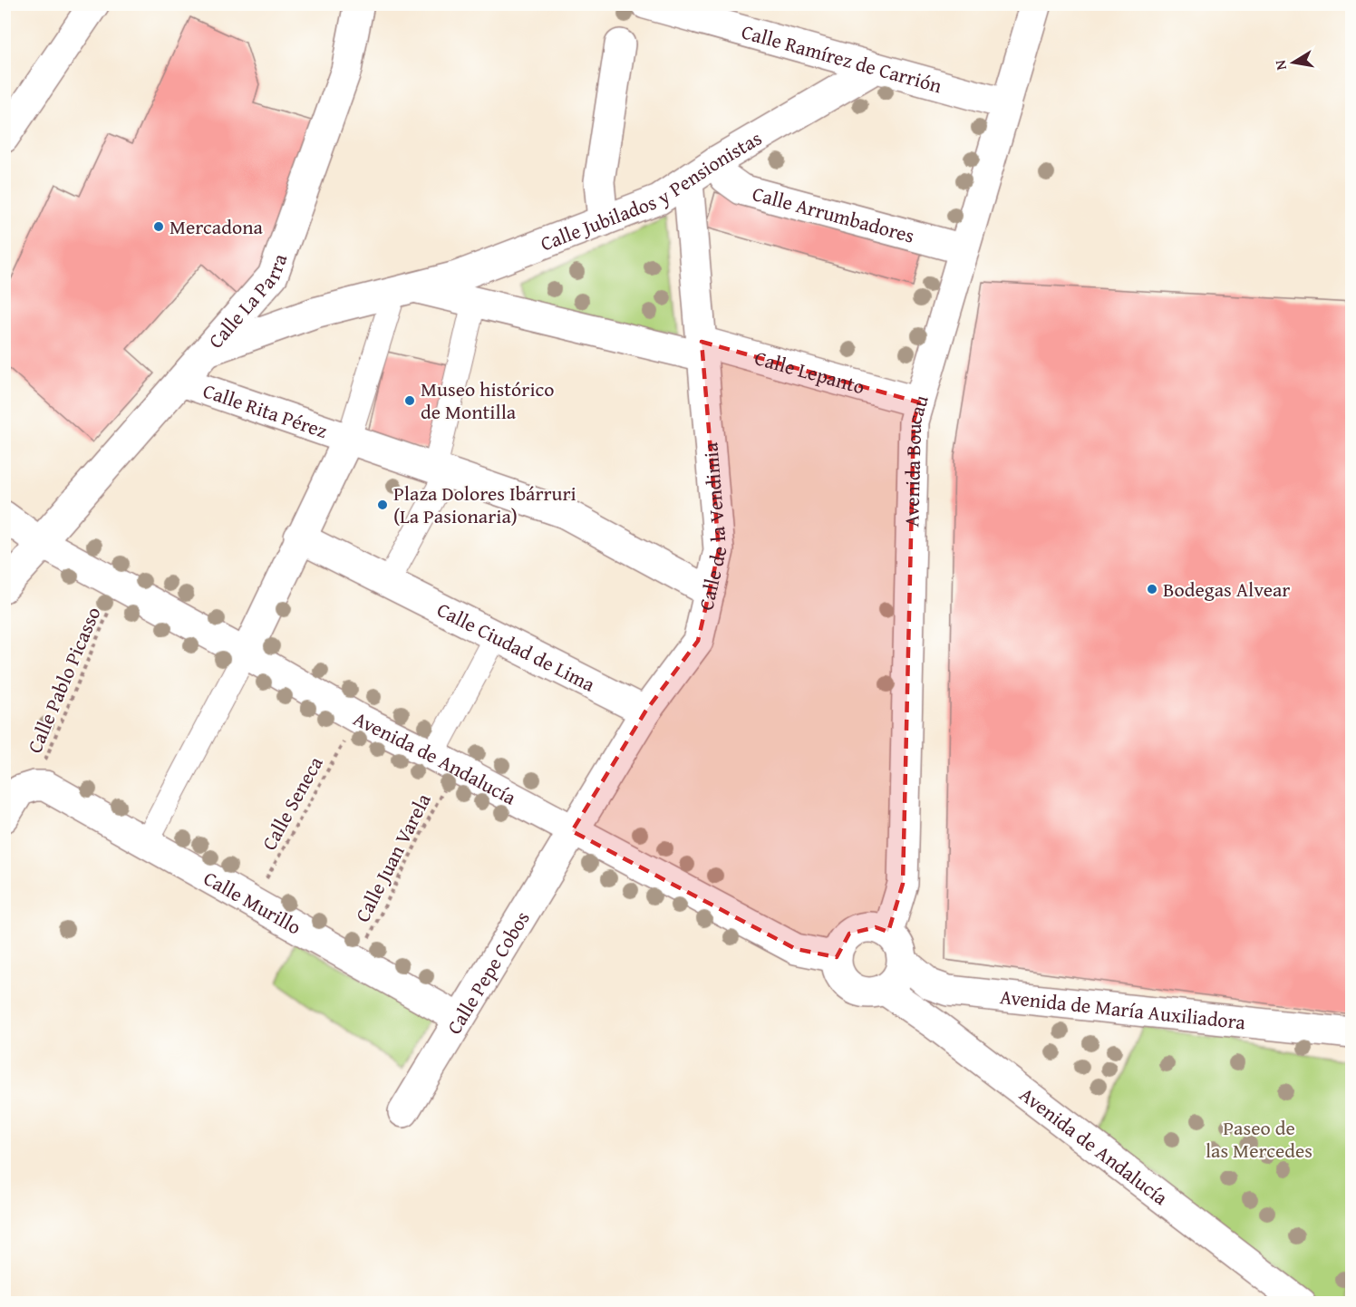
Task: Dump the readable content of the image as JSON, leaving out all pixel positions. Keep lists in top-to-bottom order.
{
  "streets": {
    "street": [
      "Calle Ramírez de Carrión",
      "Calle Jubilados y Pensionistas",
      "Calle Arrumbadores",
      "Calle La Parra",
      "Calle Lepanto",
      "Calle Rita Pérez",
      "Avenida Boucau",
      "Calle de la Vendimia",
      "Calle Ciudad de Lima",
      "Avenida de Andalucía",
      "Calle Murillo",
      "Calle Pepe Cobos",
      "Avenida de María Auxiliadora"
    ],
    "path": ["Calle Pablo Picasso", "Calle Seneca", "Calle Juan Varela"]
  },
  "crossings": [
    ["Calle Ramírez de Carrión", "Calle Jubilados y Pensionistas"],
    ["Calle Ramírez de Carrión", "Avenida Boucau"],
    ["Calle Jubilados y Pensionistas", "Calle Arrumbadores"],
    ["Calle Jubilados y Pensionistas", "Calle La Parra"],
    ["Calle Jubilados y Pensionistas", "Calle Lepanto"],
    ["Calle Jubilados y Pensionistas", "Calle de la Vendimia"],
    ["Calle Arrumbadores", "Avenida Boucau"],
    ["Calle La Parra", "Calle Rita Pérez"],
    ["Calle La Parra", "Avenida de Andalucía"],
    ["Calle Lepanto", "Avenida Boucau"],
    ["Calle Lepanto", "Calle de la Vendimia"],
    ["Avenida Boucau", "Avenida de Andalucía"],
    ["Avenida Boucau", "Avenida de María Auxiliadora"],
    ["Calle de la Vendimia", "Calle Ciudad de Lima"],
    ["Calle de la Vendimia", "Avenida de Andalucía"],
    ["Calle de la Vendimia", "Calle Pepe Cobos"],
    ["Calle Pablo Picasso", "Avenida de Andalucía"],
    ["Calle Pablo Picasso", "Calle Murillo"],
    ["Avenida de Andalucía", "Calle Seneca"],
    ["Avenida de Andalucía", "Calle Juan Varela"],
    ["Avenida de Andalucía", "Calle Pepe Cobos"],
    ["Avenida de Andalucía", "Avenida de María Auxiliadora"],
    ["Calle Seneca", "Calle Murillo"],
    ["Calle Juan Varela", "Calle Murillo"],
    ["Calle Murillo", "Calle Pepe Cobos"]
  ],
  "parks": ["Paseo de las Mercedes"],
  "places": [
    "Mercadona",
    "Museo histórico de Montilla",
    "Plaza Dolores Ibárruri (La Pasionaria)",
    "Bodegas Alvear"
  ],
  "north": "left"
}
